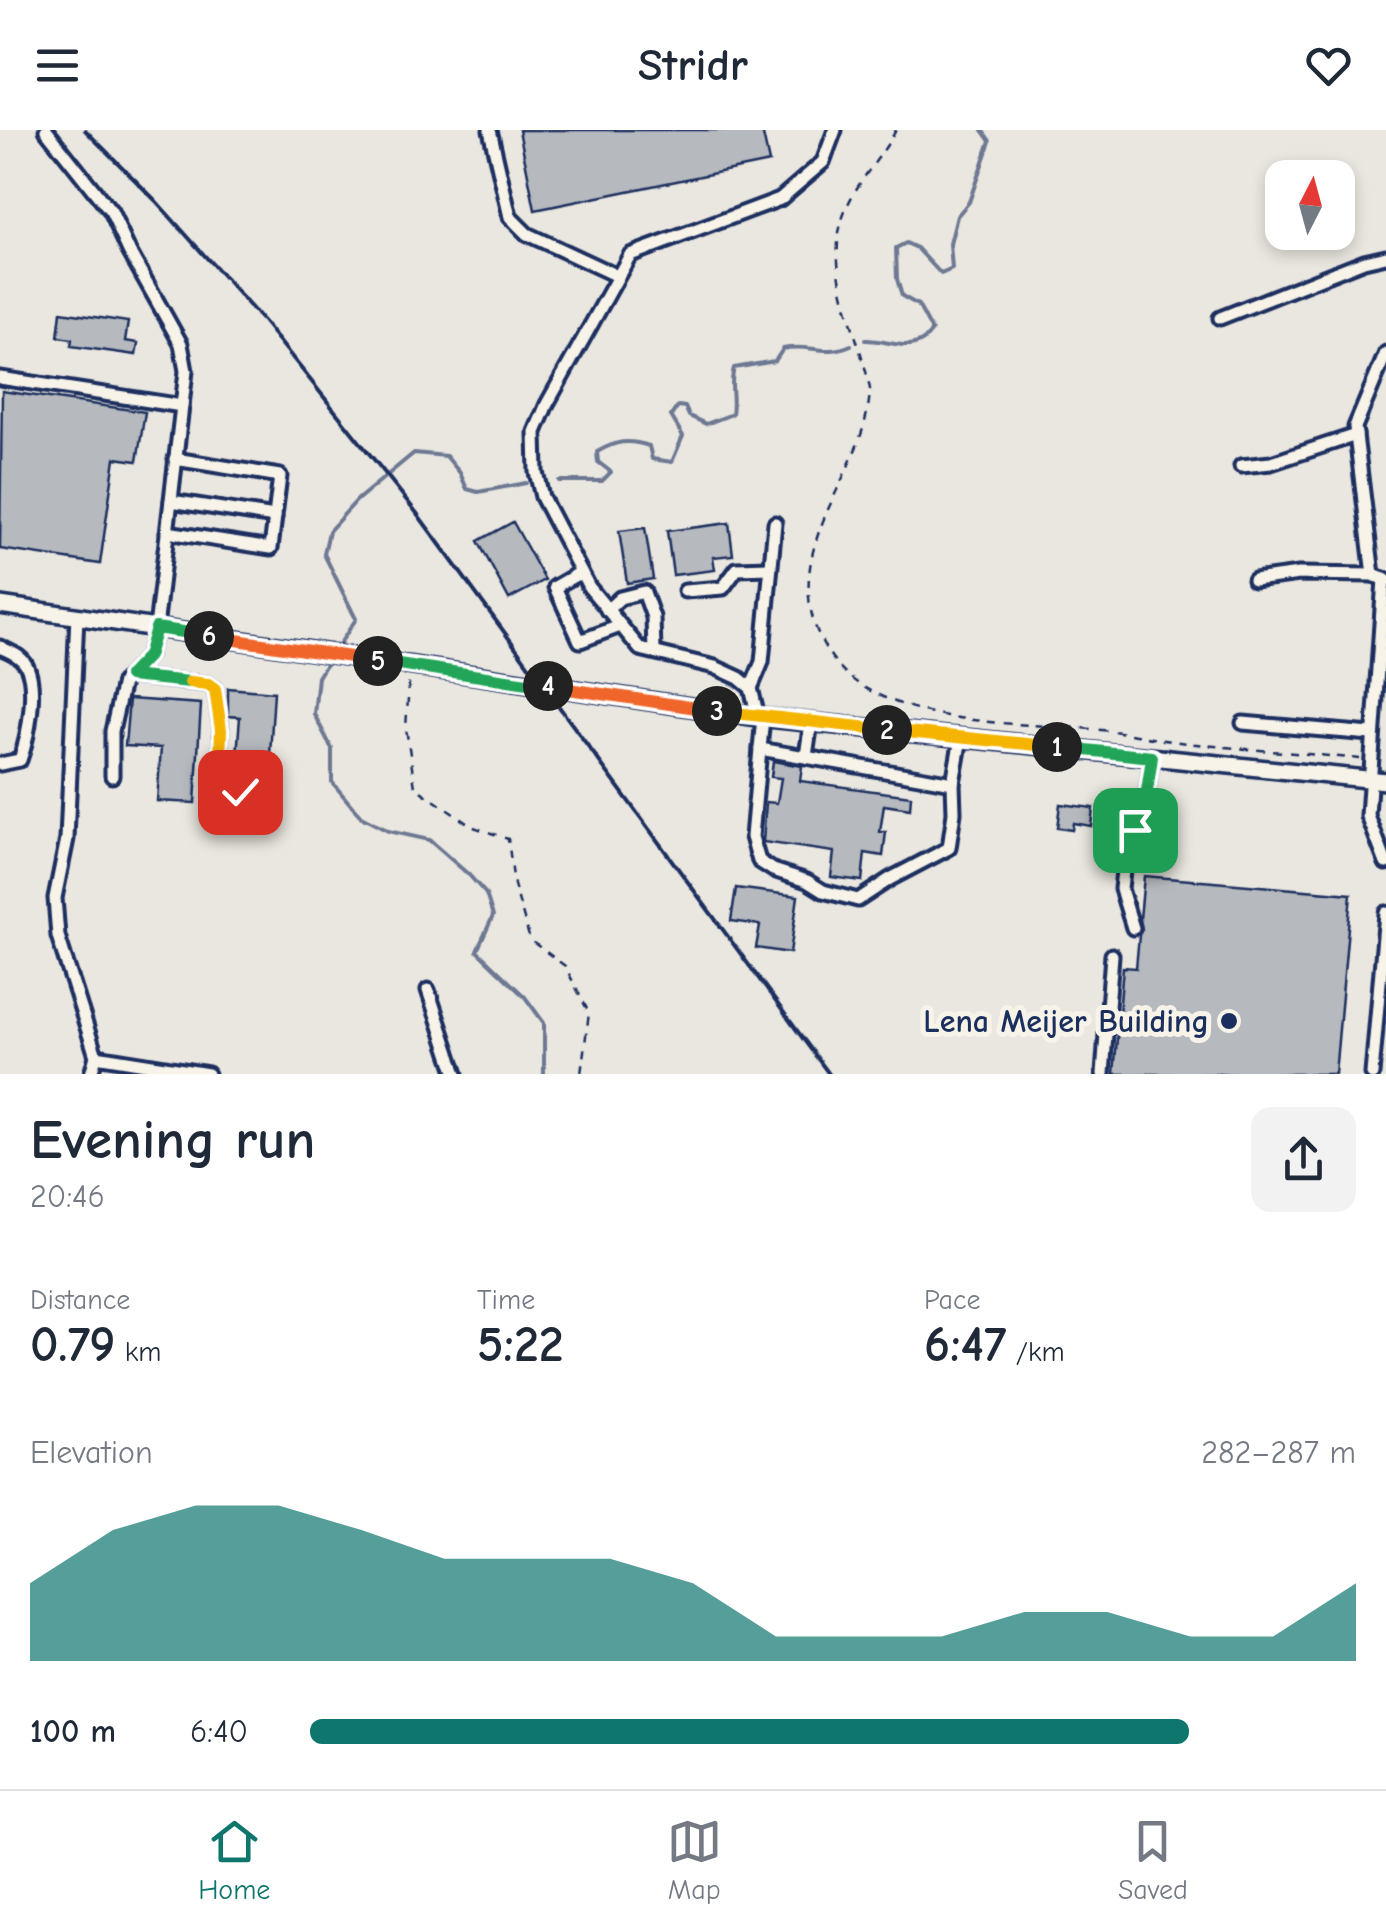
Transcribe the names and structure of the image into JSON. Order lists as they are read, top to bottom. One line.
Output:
{"places":["Lena Meijer Building"],"north":"top","page":{"header":"Stridr","pins":["6","5","4","3","2","1"],"heading":["Evening run","20:46"],"stats":[["Distance","0.79 km"],["Time","5:22"],["Pace","6:47 /km"]],"chart":["Elevation","282–287 m"],"list":[{"name":"100 m","note":"6:40"}],"tabs":["Home","Map","Saved"]}}
